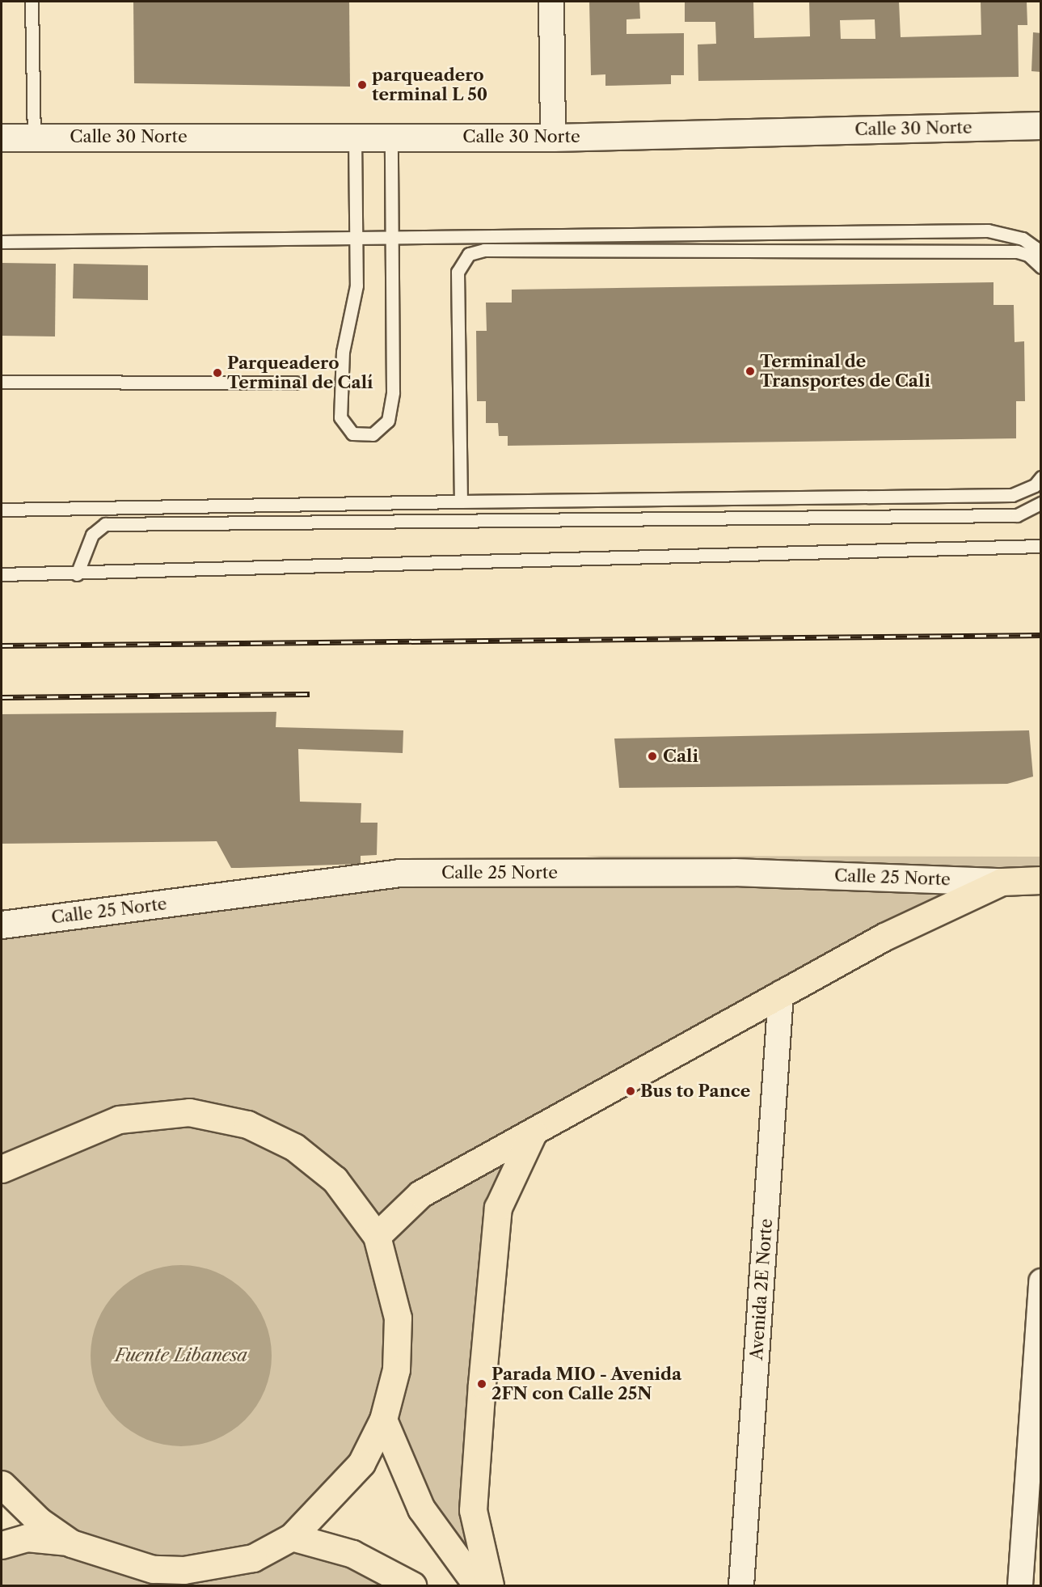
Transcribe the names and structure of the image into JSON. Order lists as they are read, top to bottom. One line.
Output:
{"streets":{"main road":["Calle 30 Norte","Calle 25 Norte"],"street":["Avenida 2E Norte"]},"crossings":[["Calle 25 Norte","Avenida 2E Norte"]],"water":["Fuente Libanesa"],"places":["parqueadero terminal L 50","Terminal de Transportes de Cali","Parqueadero Terminal de Calí","Cali","Bus to Pance","Parada MIO - Avenida 2FN con Calle 25N"]}
